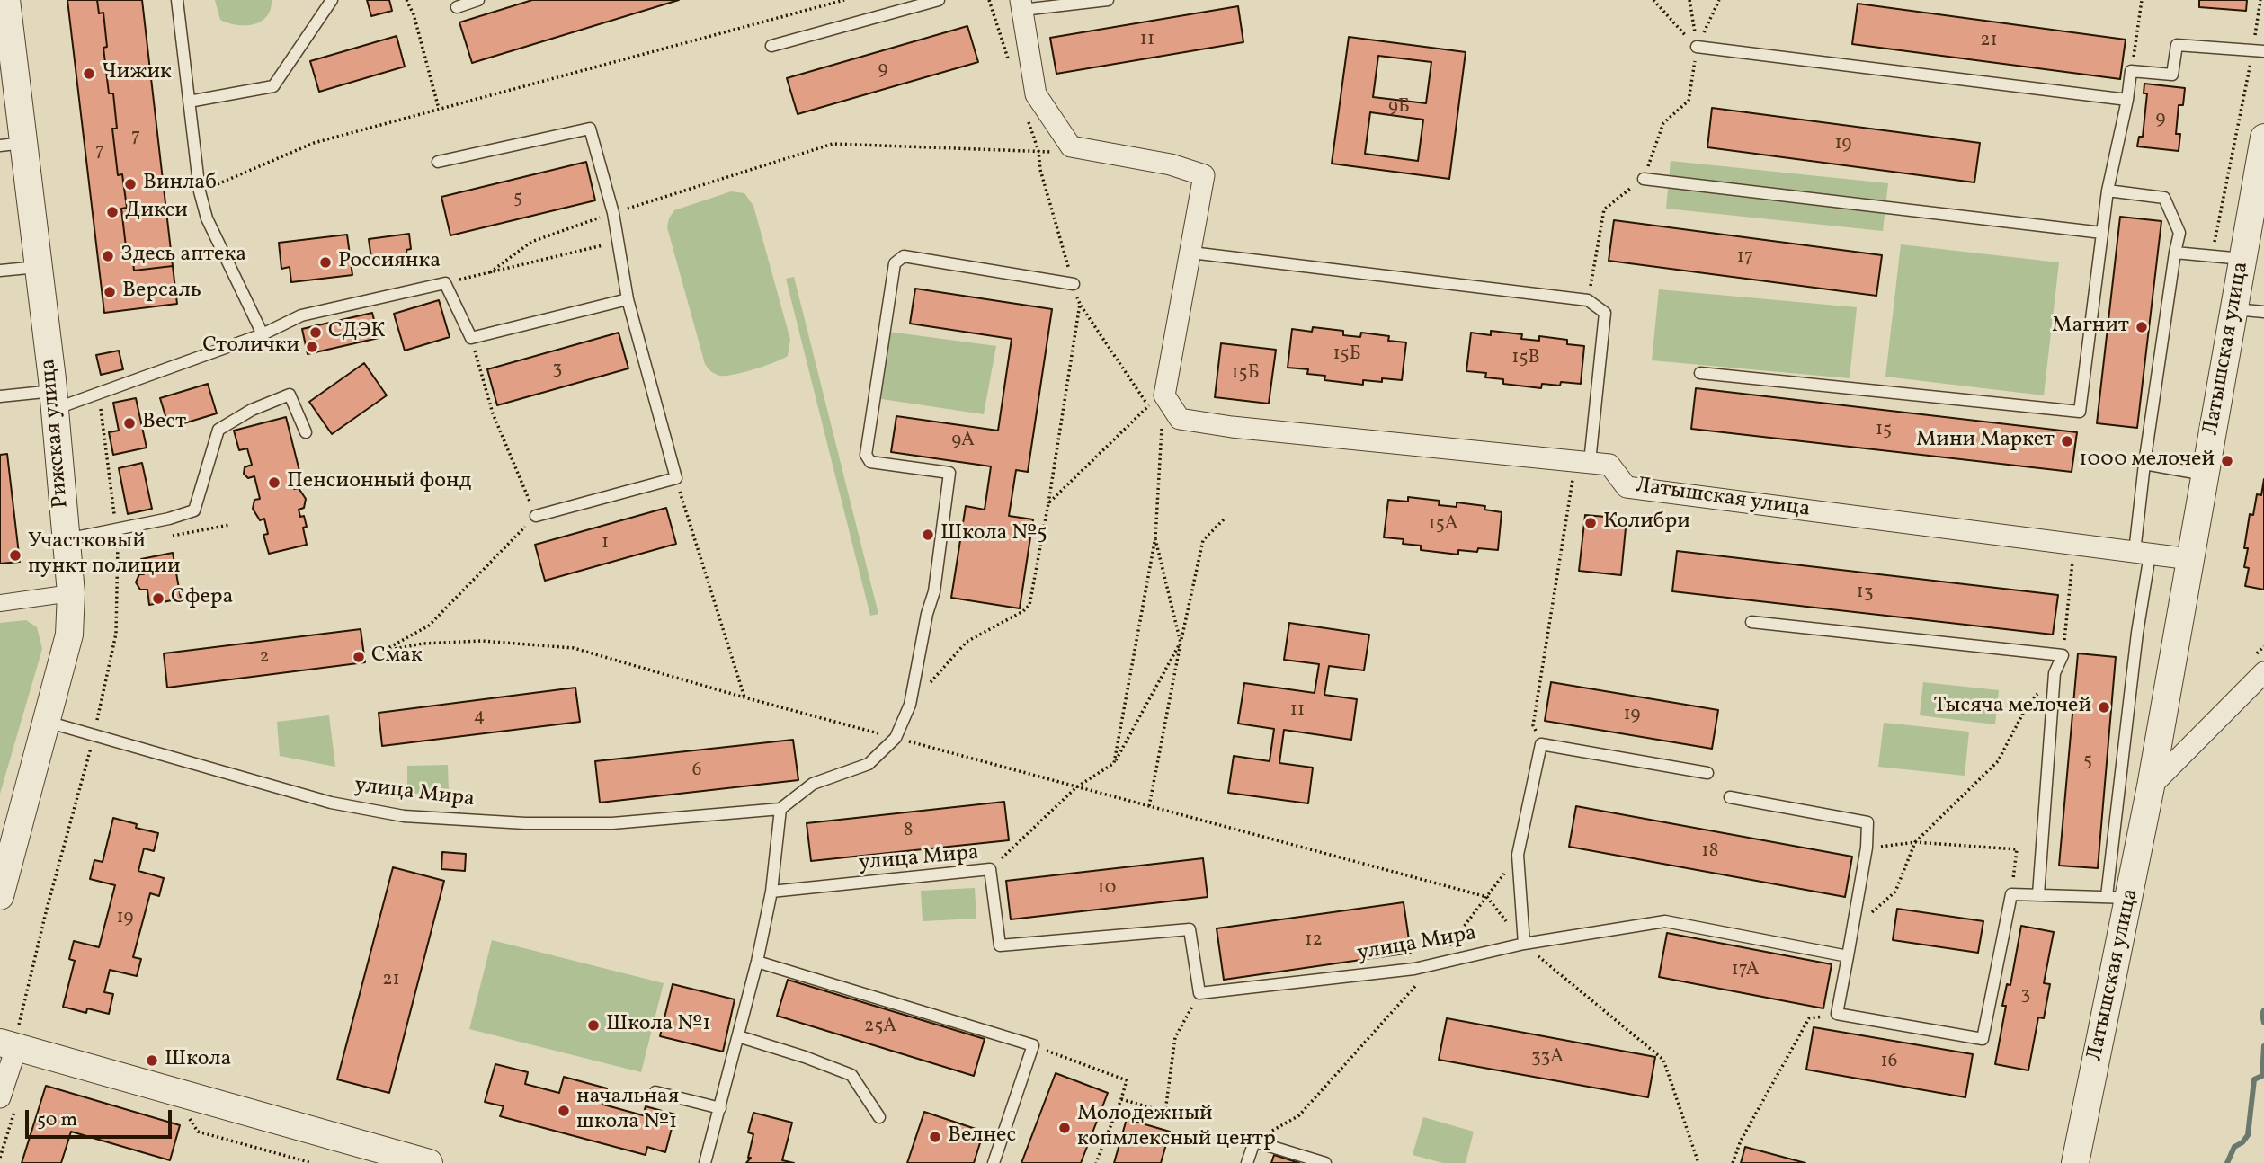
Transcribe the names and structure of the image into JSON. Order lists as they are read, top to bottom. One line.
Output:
{"streets":{"street":["Латышская улица","Рижская улица"],"lane":["улица Мира"]},"crossings":[["Рижская улица","улица Мира"]],"places":["Чижик","Винлаб","Дикси","Здесь аптека","Россиянка","Версаль","Магнит","СДЭК","Столички","Вест","Мини Маркет","1000 мелочей","Пенсионный фонд","Колибри","Школа №5","Участковый пункт полиции","Сфера","Смак","Тысяча мелочей","Школа №1","Школа","начальная школа №1","Молодежный копмлексный центр","Велнес"],"house_numbers":["11","21","9","9Б","9","7","19","7","5","17","15Б","15В","3","15Б","15","9А","15А","1","13","2","11","19","4","5","6","8","18","10","19","12","17А","21","3","25А","33А","16"],"scale_bar":"50 m"}
